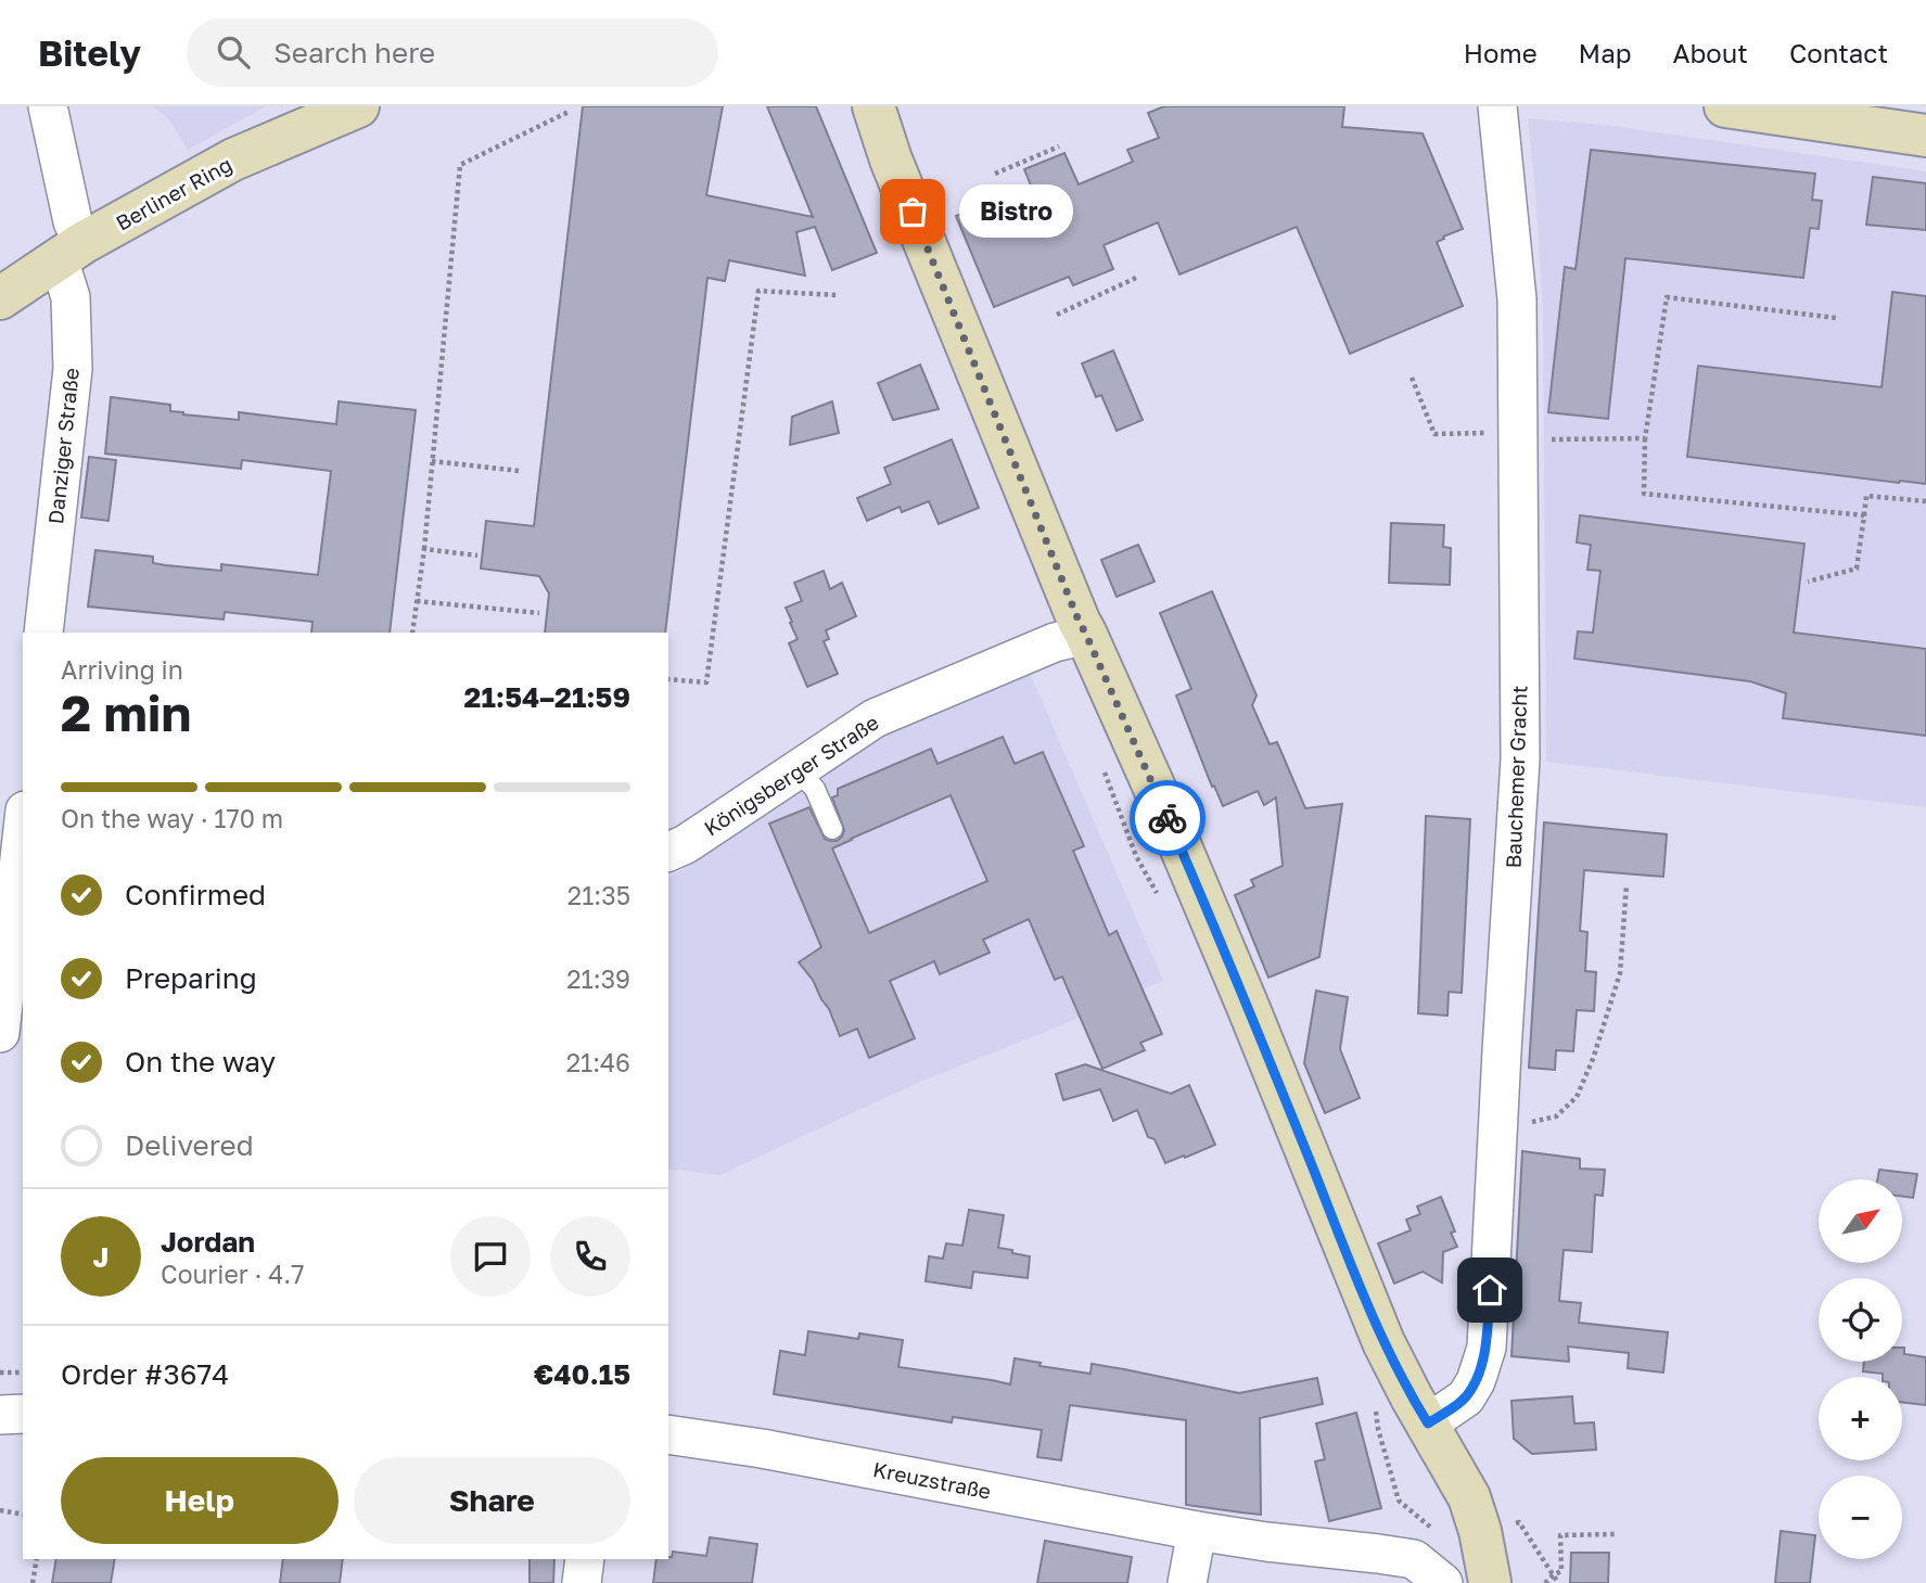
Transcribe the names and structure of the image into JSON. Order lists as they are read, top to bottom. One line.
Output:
{"streets":{"street":["Berliner Ring","Danziger Straße","Königsberger Straße","Bauchemer Gracht","Kreuzstraße"]},"crossings":[["Berliner Ring","Danziger Straße"]],"places":["Bistro"],"north":"top right","page":{"header":"Bitely","search":"Search here","nav":["Home","Map","About","Contact"],"bubble":"Bistro","heading":["2 min","Arriving in","21:54–21:59"],"panel":["Jordan","Courier · 4.7","Order #3674","€40.15"],"bar":"On the way · 170 m","list":[["Confirmed","21:35"],["Preparing","21:39"],["On the way","21:46"],"Delivered"],"map_buttons":["+","−"],"round":"J","buttons":["Help","Share"]}}
